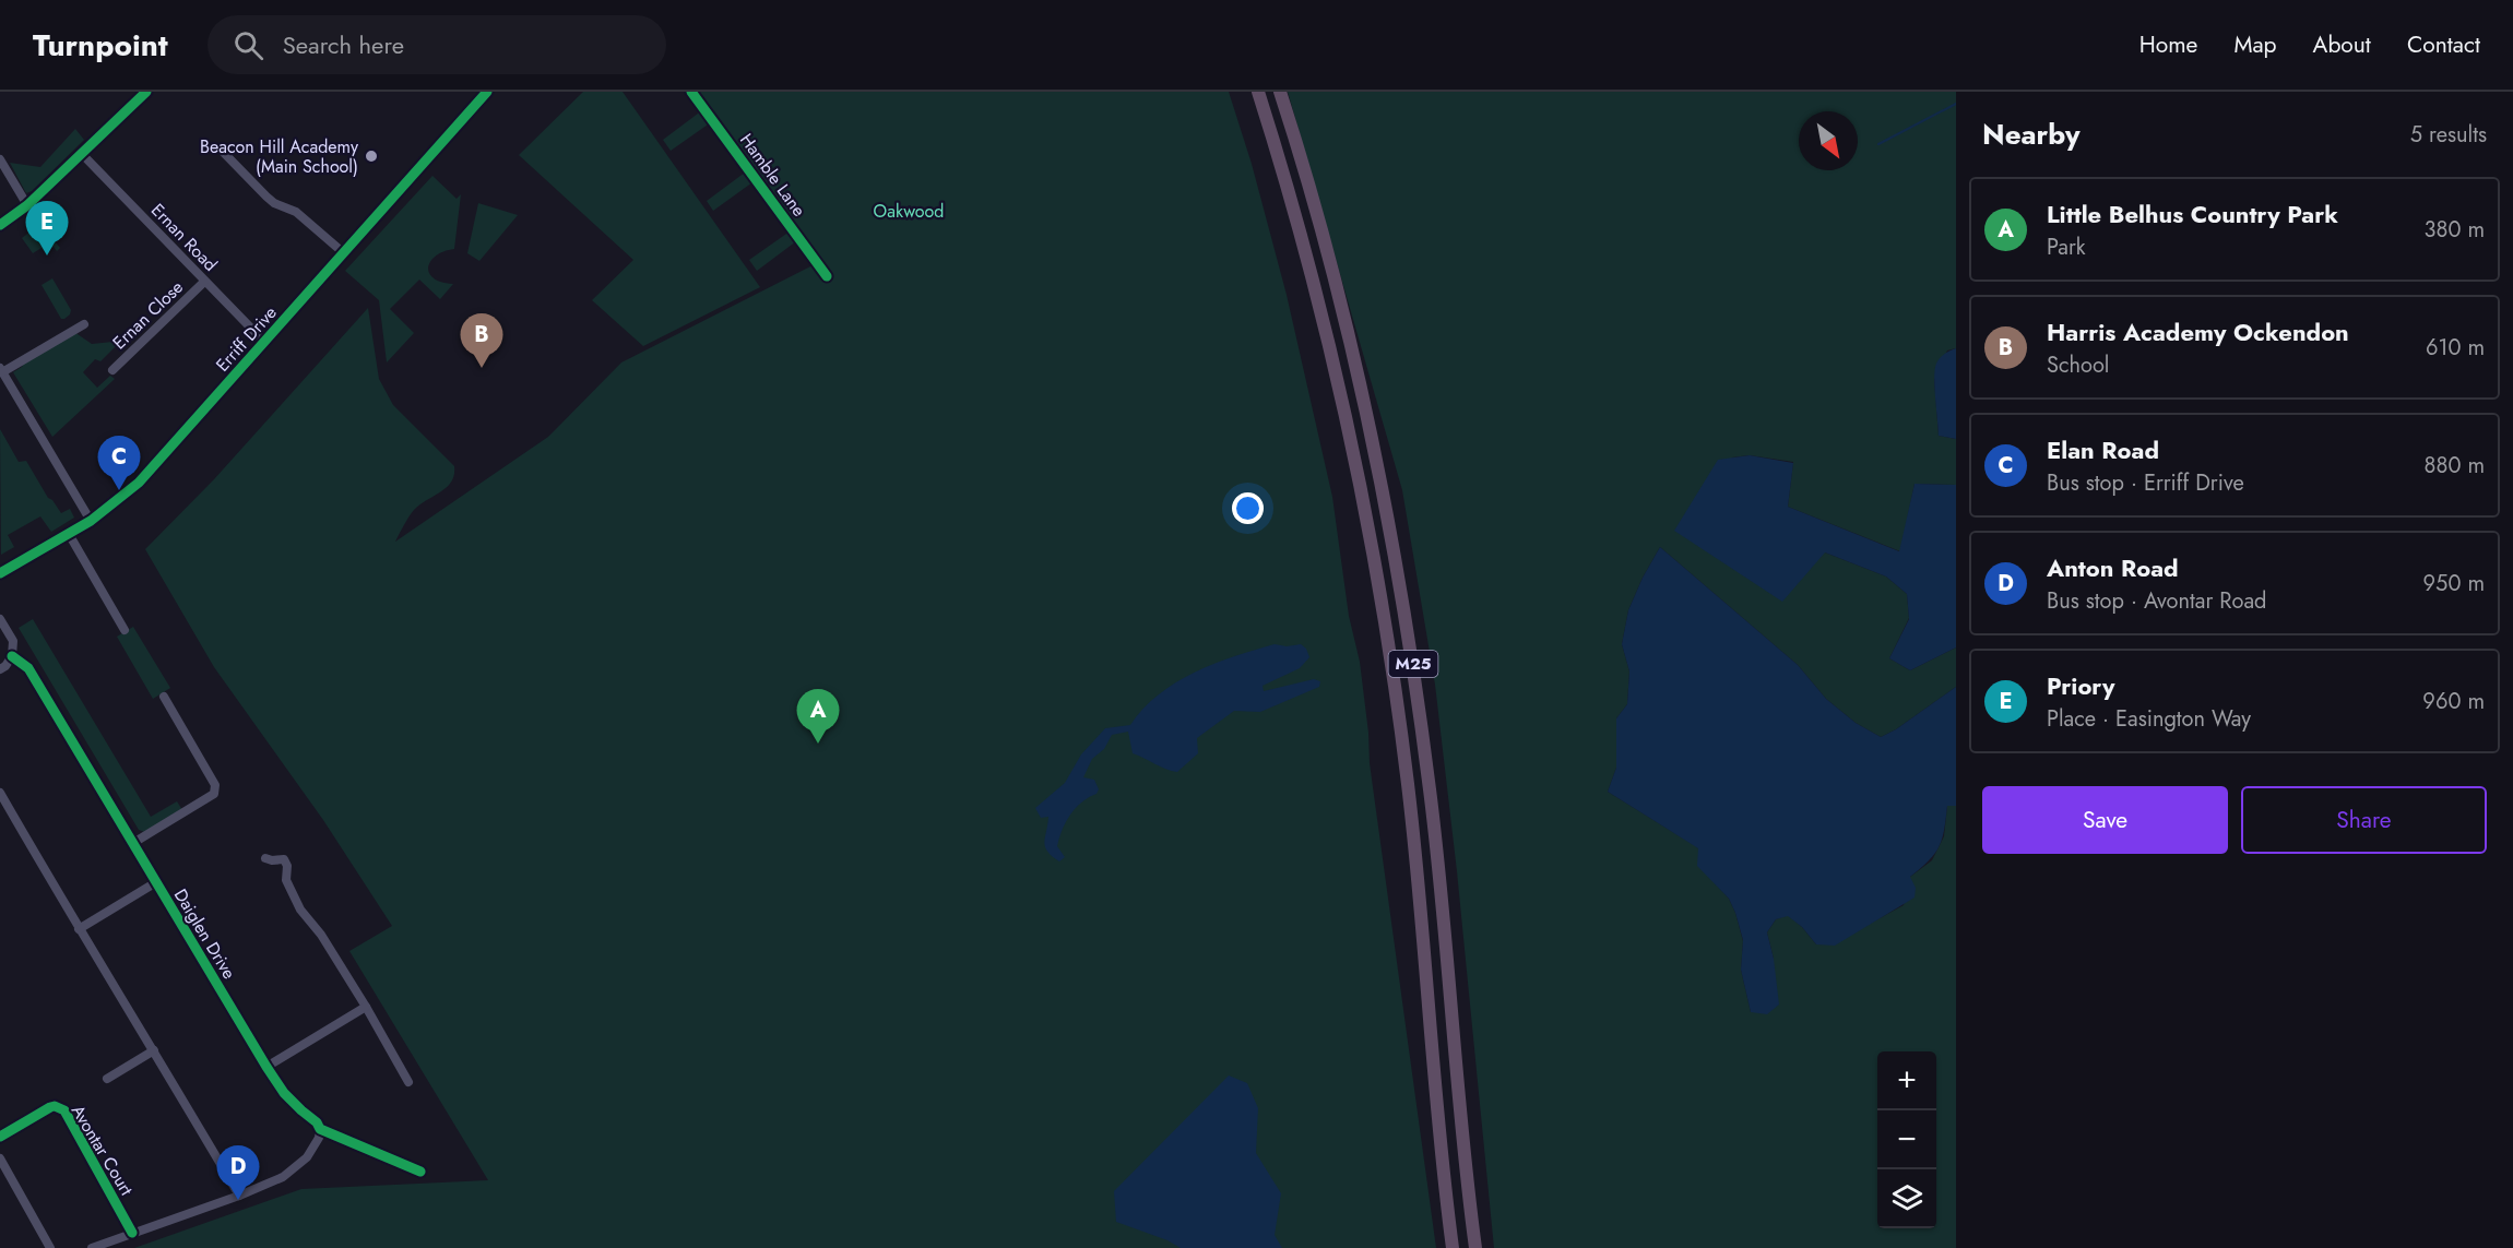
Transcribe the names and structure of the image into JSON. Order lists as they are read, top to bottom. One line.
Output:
{"streets":{"highway":["M25"],"street":["Hamble Lane","Ernan Road","Ernan Close","Erriff Drive","Daiglen Drive","Avontar Court"]},"crossings":[["Ernan Road","Ernan Close"],["Ernan Road","Erriff Drive"]],"parks":["Oakwood"],"places":["Beacon Hill Academy (Main School)"],"north":"bottom right","page":{"header":"Turnpoint","search":"Search here","nav":["Home","Map","About","Contact"],"heading":["Nearby","5 results"],"list":[{"mark":"A","name":"Little Belhus Country Park","note":"Park","value":"380 m"},{"mark":"B","name":"Harris Academy Ockendon","note":"School","value":"610 m"},{"mark":"C","name":"Elan Road","note":"Bus stop · Erriff Drive","value":"880 m"},{"mark":"D","name":"Anton Road","note":"Bus stop · Avontar Road","value":"950 m"},{"mark":"E","name":"Priory","note":"Place · Easington Way","value":"960 m"}],"pins":["E","B","C","A","D"],"buttons":["Save","Share"],"map_buttons":["+","−"]}}
